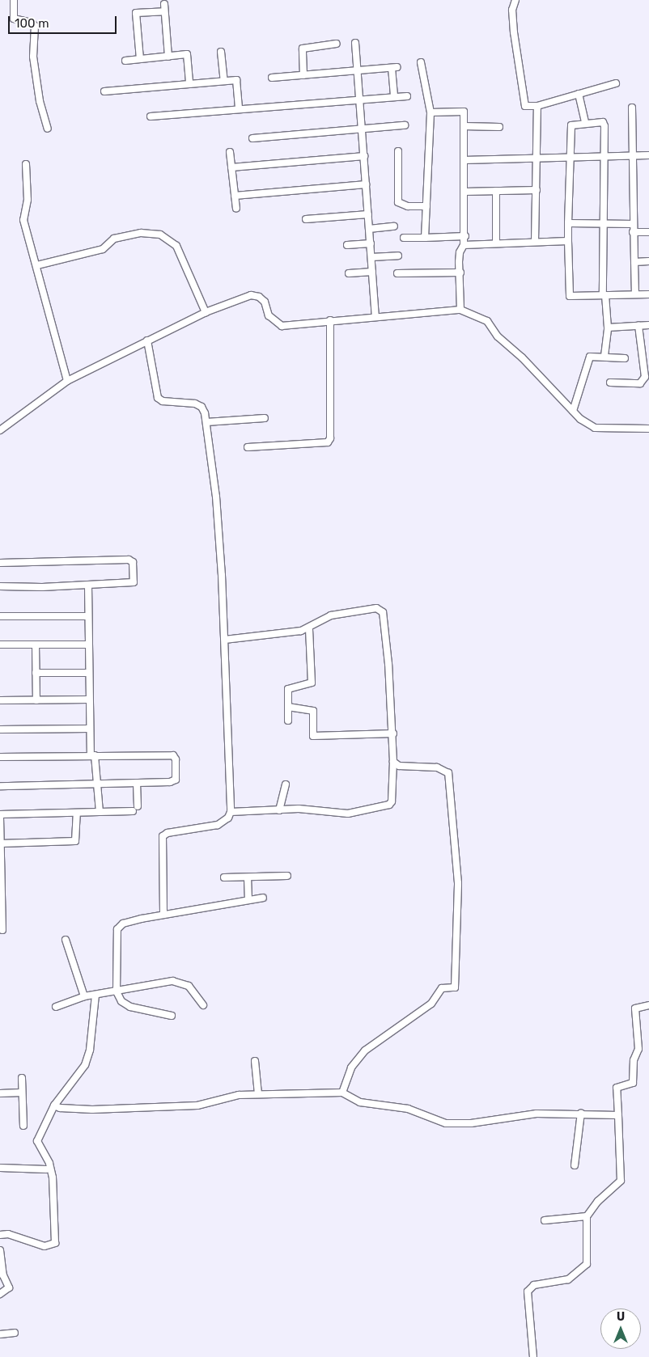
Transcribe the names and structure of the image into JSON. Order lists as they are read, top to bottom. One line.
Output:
{"scale_bar":"100 m","north":"top"}
